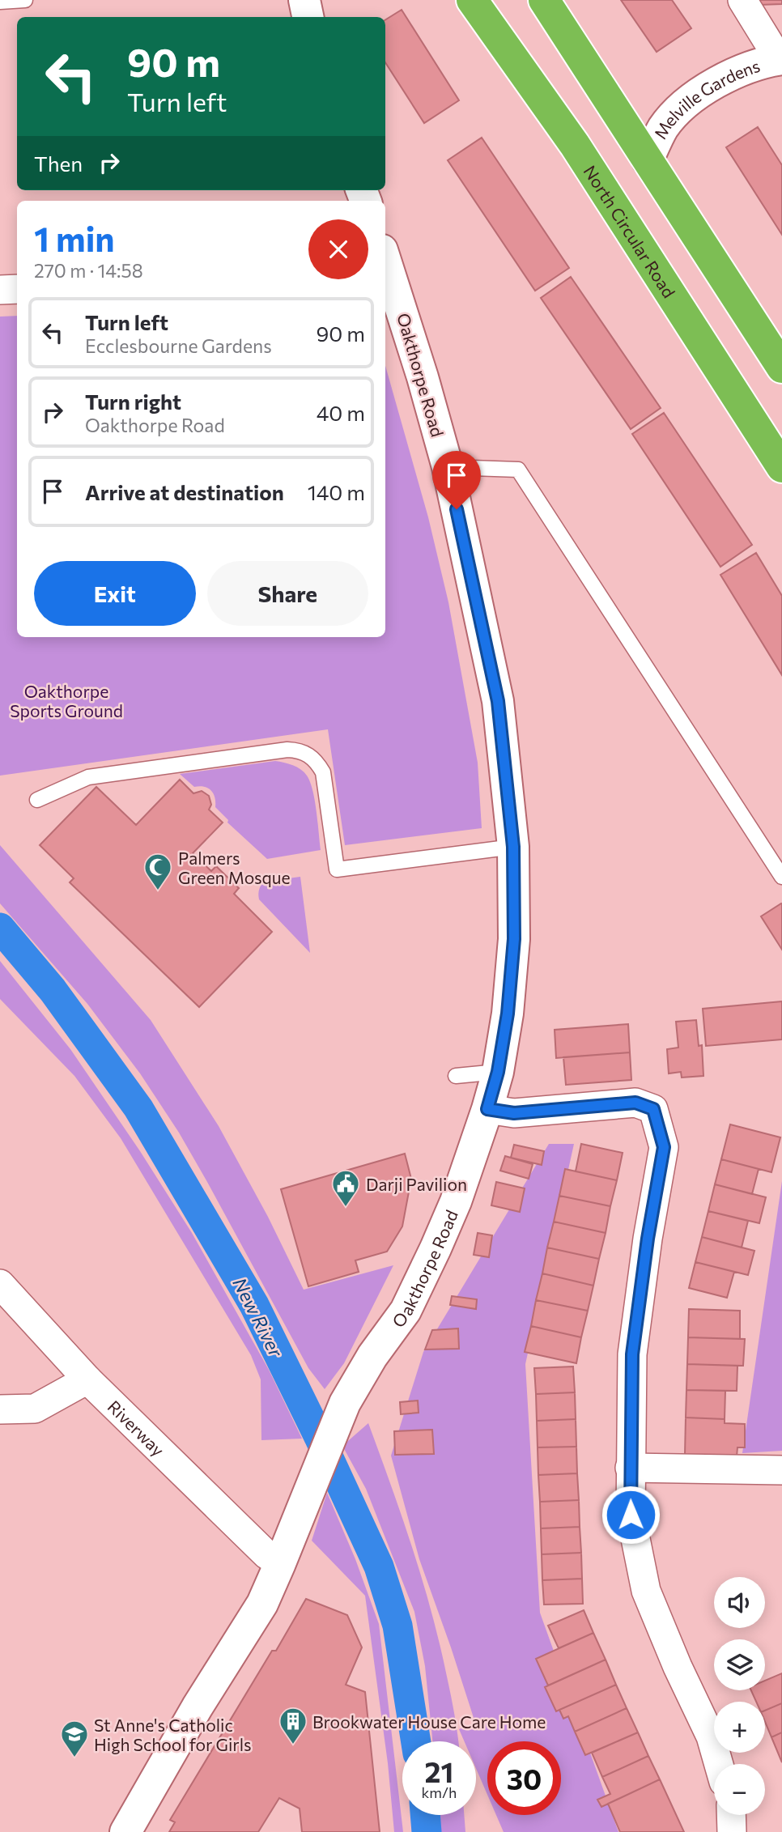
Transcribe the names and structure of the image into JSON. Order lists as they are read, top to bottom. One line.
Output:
{"streets":{"highway":["North Circular Road"],"street":["Melville Gardens","Oakthorpe Road","Riverway"]},"crossings":[["Oakthorpe Road","Riverway"]],"water":["New River"],"parks":["Oakthorpe Sports Ground"],"places":{"mosque":["Palmers Green Mosque"],"public building":["Darji Pavilion"],"building":["Brookwater House Care Home"],"school or university":["St Anne's Catholic High School for Girls"]},"page":{"turn":["90 m","Turn left"],"then":"Then","heading":["1 min","270 m · 14:58"],"list":[{"name":"Turn left","note":"Ecclesbourne Gardens","value":"90 m"},{"name":"Turn right","note":"Oakthorpe Road","value":"40 m"},{"name":"Arrive at destination","value":"140 m"}],"buttons":["Exit","Share"],"map_buttons":["+","−"],"speed":"21 km/h","limit":"30"}}
